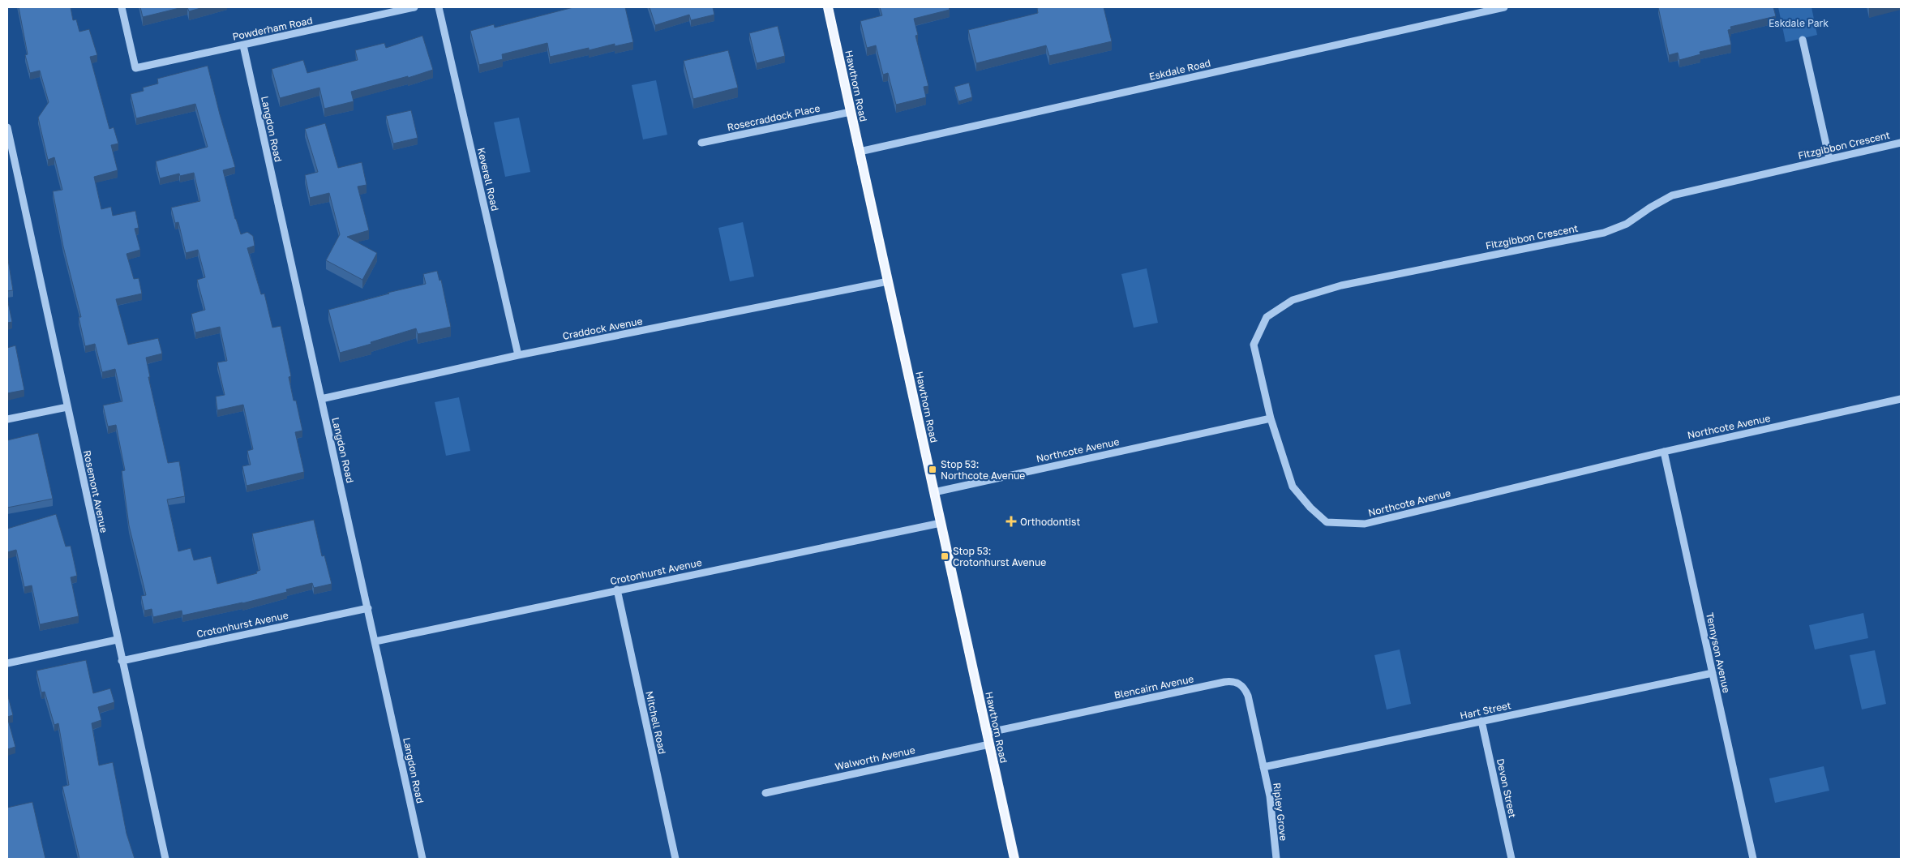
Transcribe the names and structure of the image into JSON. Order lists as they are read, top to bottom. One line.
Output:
{"streets":{"main road":["Hawthorn Road"],"street":["Powderham Road","Eskdale Road","Rosecraddock Place","Langdon Road","Fitzgibbon Crescent","Keverell Road","Craddock Avenue","Northcote Avenue","Rosemont Avenue","Crotonhurst Avenue","Tennyson Avenue","Blencairn Avenue","Hart Street","Mitchell Road","Walworth Avenue","Devon Street","Ripley Grove"]},"crossings":[["Powderham Road","Langdon Road"],["Eskdale Road","Hawthorn Road"],["Hawthorn Road","Rosecraddock Place"],["Hawthorn Road","Craddock Avenue"],["Hawthorn Road","Northcote Avenue"],["Hawthorn Road","Crotonhurst Avenue"],["Hawthorn Road","Blencairn Avenue"],["Hawthorn Road","Walworth Avenue"],["Langdon Road","Craddock Avenue"],["Langdon Road","Crotonhurst Avenue"],["Fitzgibbon Crescent","Northcote Avenue"],["Keverell Road","Craddock Avenue"],["Northcote Avenue","Tennyson Avenue"],["Rosemont Avenue","Crotonhurst Avenue"],["Crotonhurst Avenue","Mitchell Road"],["Tennyson Avenue","Hart Street"],["Blencairn Avenue","Hart Street"],["Blencairn Avenue","Ripley Grove"],["Hart Street","Devon Street"],["Hart Street","Ripley Grove"]],"parks":["Eskdale Park"],"places":{"transit":["Stop 53: Northcote Avenue","Stop 53: Crotonhurst Avenue"],"health":["Orthodontist"]}}
